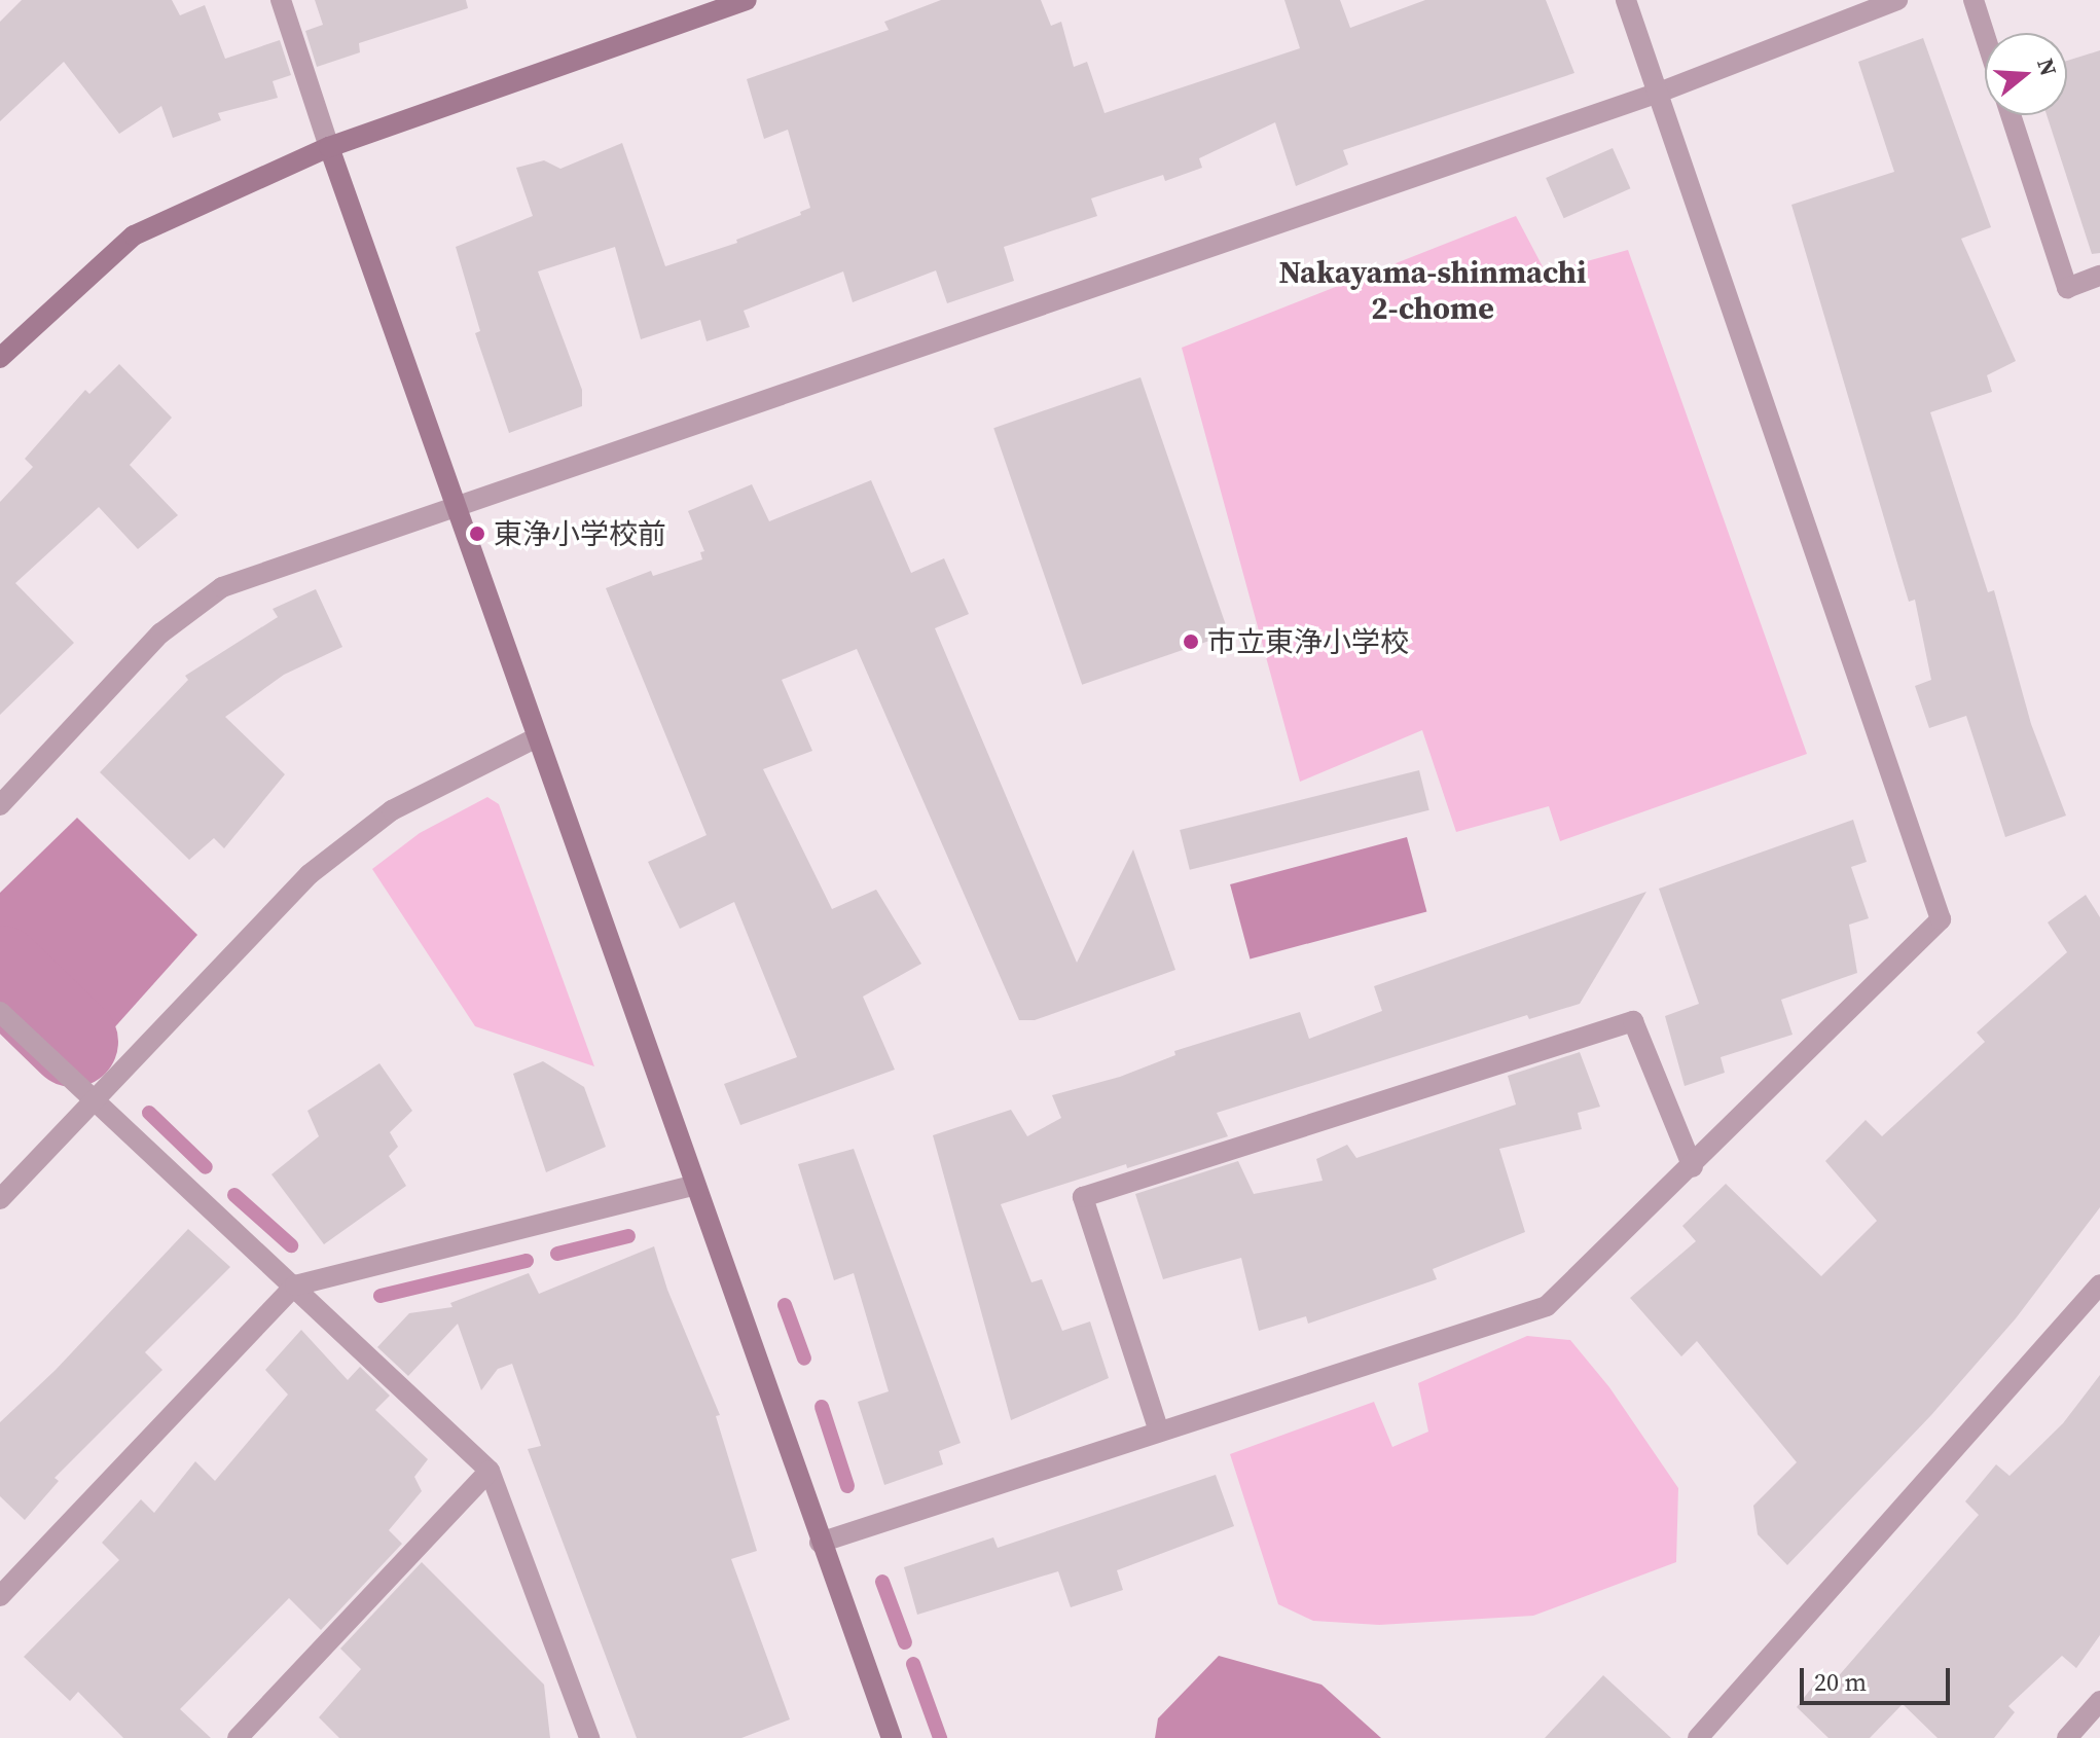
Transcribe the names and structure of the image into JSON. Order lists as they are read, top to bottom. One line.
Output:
{"districts":["Nakayama-shinmachi 2-chome"],"places":["東浄小学校前","市立東浄小学校"],"scale_bar":"20 m","north":"right"}
